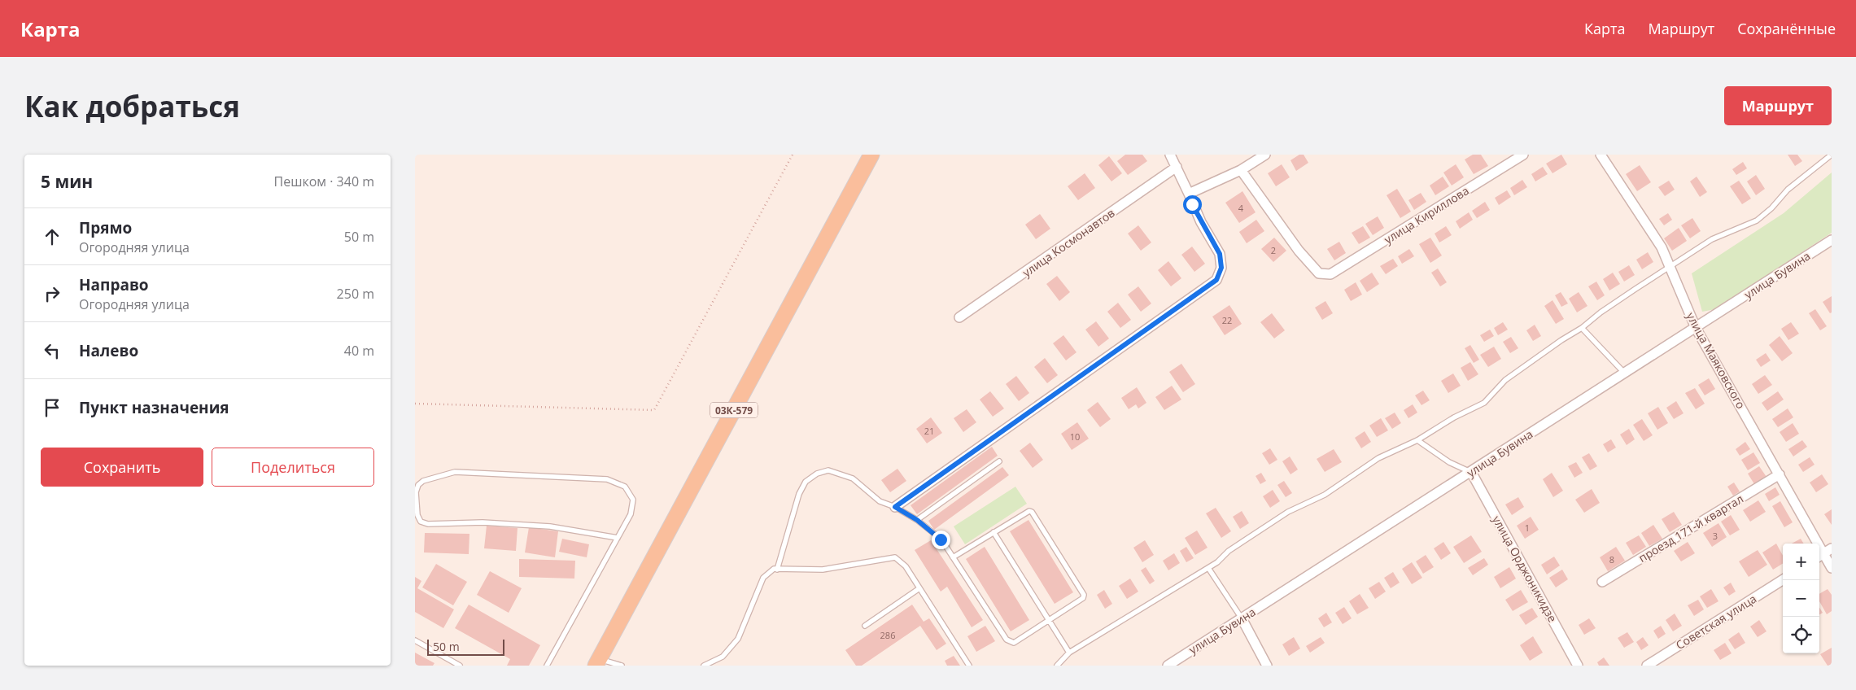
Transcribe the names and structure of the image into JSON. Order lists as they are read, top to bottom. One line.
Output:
{"streets":{"main road":["03К-579"],"street":["улица Кириллова","улица Космонавтов","улица Бувина","улица Маяковского","проезд 171-й квартал","улица Орджоникидзе","Советская улица"]},"crossings":[["улица Бувина","улица Маяковского"],["улица Бувина","улица Орджоникидзе"],["улица Маяковского","проезд 171-й квартал"]],"house_numbers":["4","2","22","21","10","1","3","8","286"],"scale_bar":"50 m","page":{"header":"Карта","nav":["Карта","Маршрут","Сохранённые"],"buttons":["Маршрут",["Сохранить","Поделиться"]],"title":"Как добраться","heading":["5 мин","Пешком · 340 m"],"list":[["Прямо","Огородняя улица","50 m"],["Направо","Огородняя улица","250 m"],["Налево","40 m"],"Пункт назначения"],"map_buttons":["+","−"],"scale":"50 m"}}
